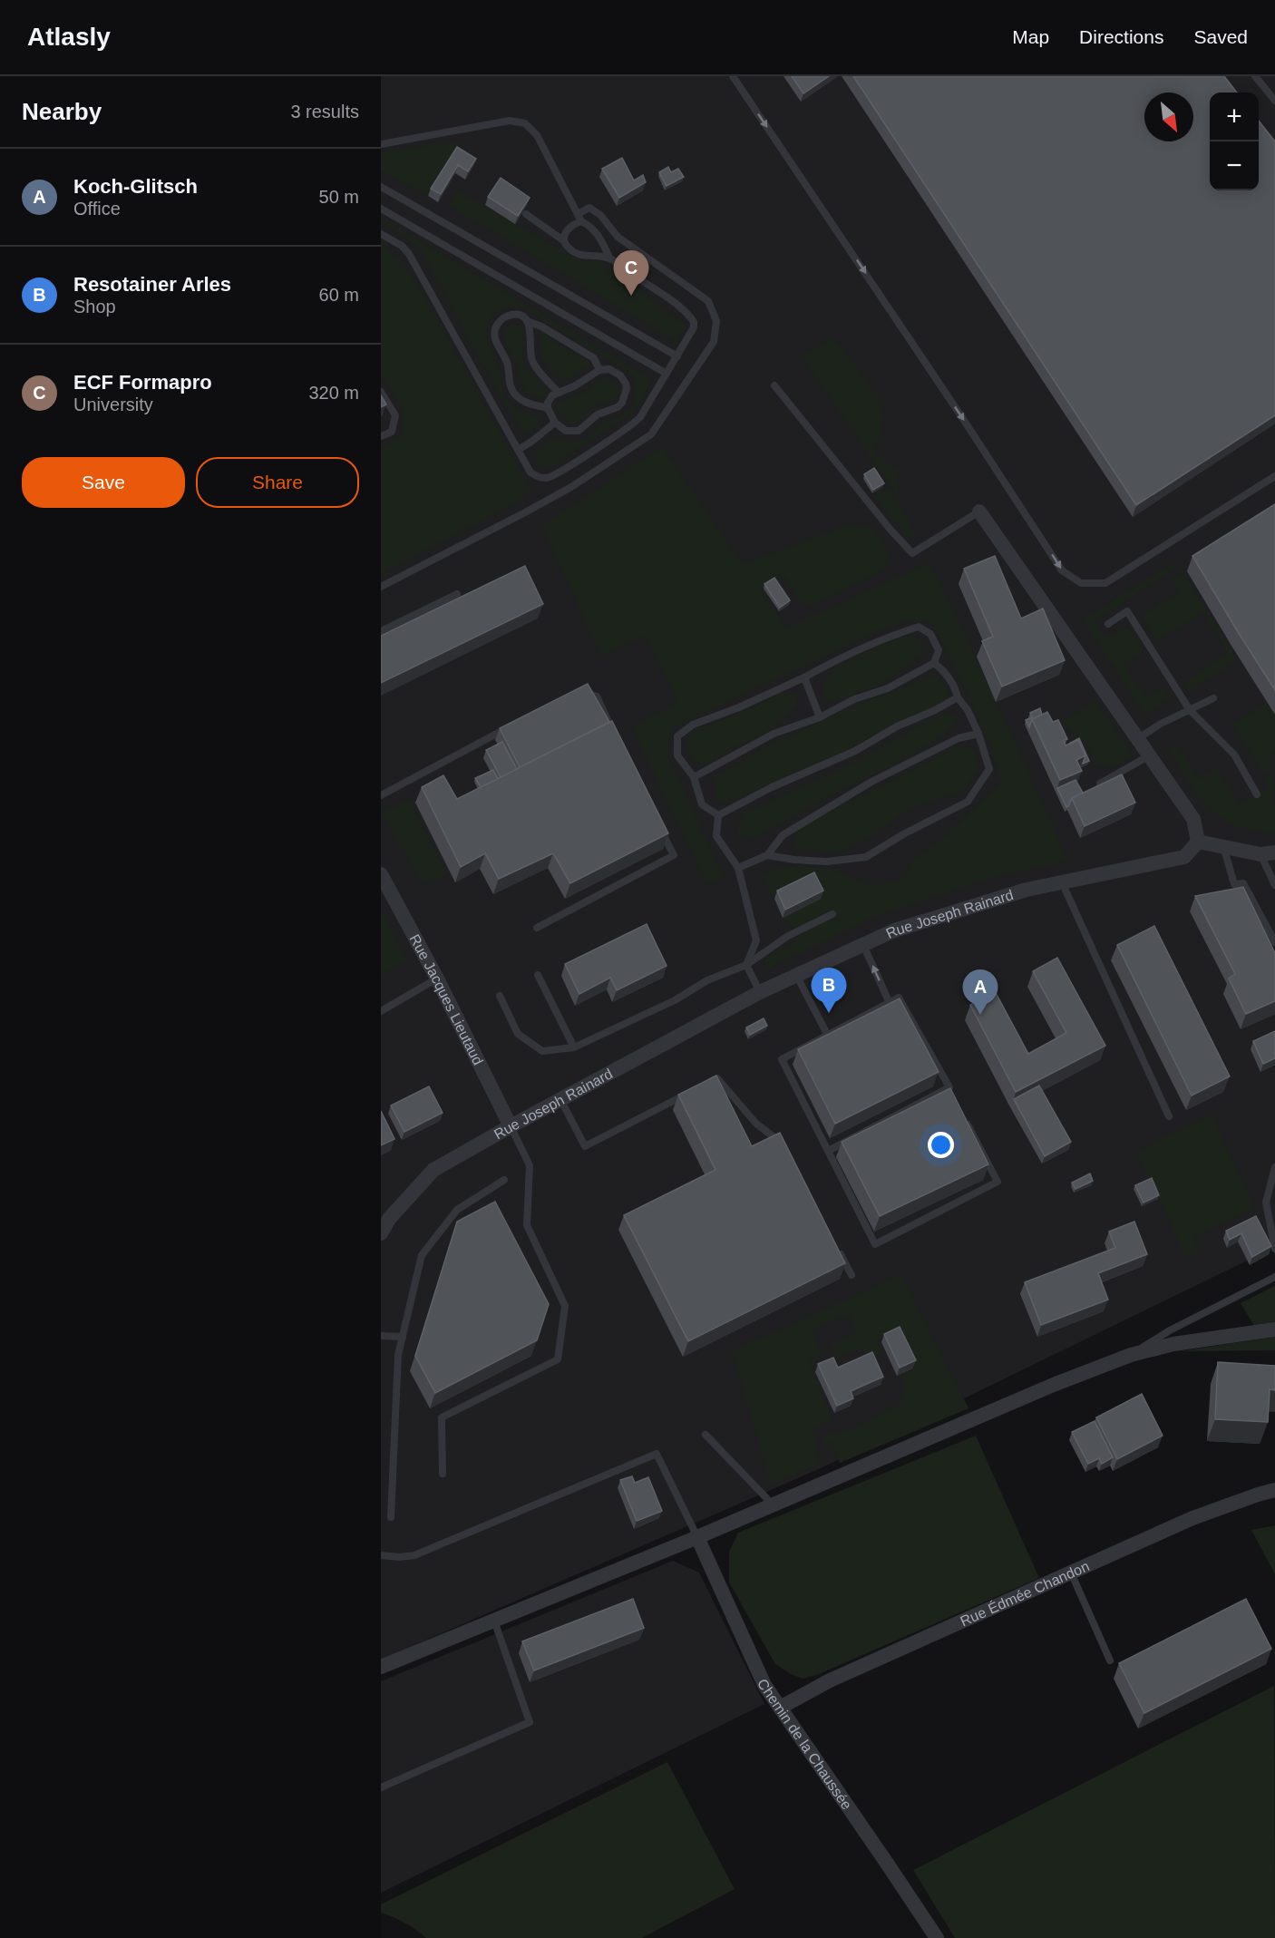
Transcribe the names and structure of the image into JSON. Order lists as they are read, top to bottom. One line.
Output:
{"streets":{"street":["Rue Joseph Rainard","Rue Jacques Lieutaud","Rue Édmée Chandon","Chemin de la Chaussée"]},"crossings":[["Rue Joseph Rainard","Rue Jacques Lieutaud"],["Rue Édmée Chandon","Chemin de la Chaussée"]],"north":"bottom right","page":{"header":"Atlasly","nav":["Map","Directions","Saved"],"heading":["Nearby","3 results"],"map_buttons":["+","−"],"list":[{"mark":"A","name":"Koch-Glitsch","note":"Office","value":"50 m"},{"mark":"B","name":"Resotainer Arles","note":"Shop","value":"60 m"},{"mark":"C","name":"ECF Formapro","note":"University","value":"320 m"}],"pins":["C","B","A"],"buttons":["Save","Share"]}}
